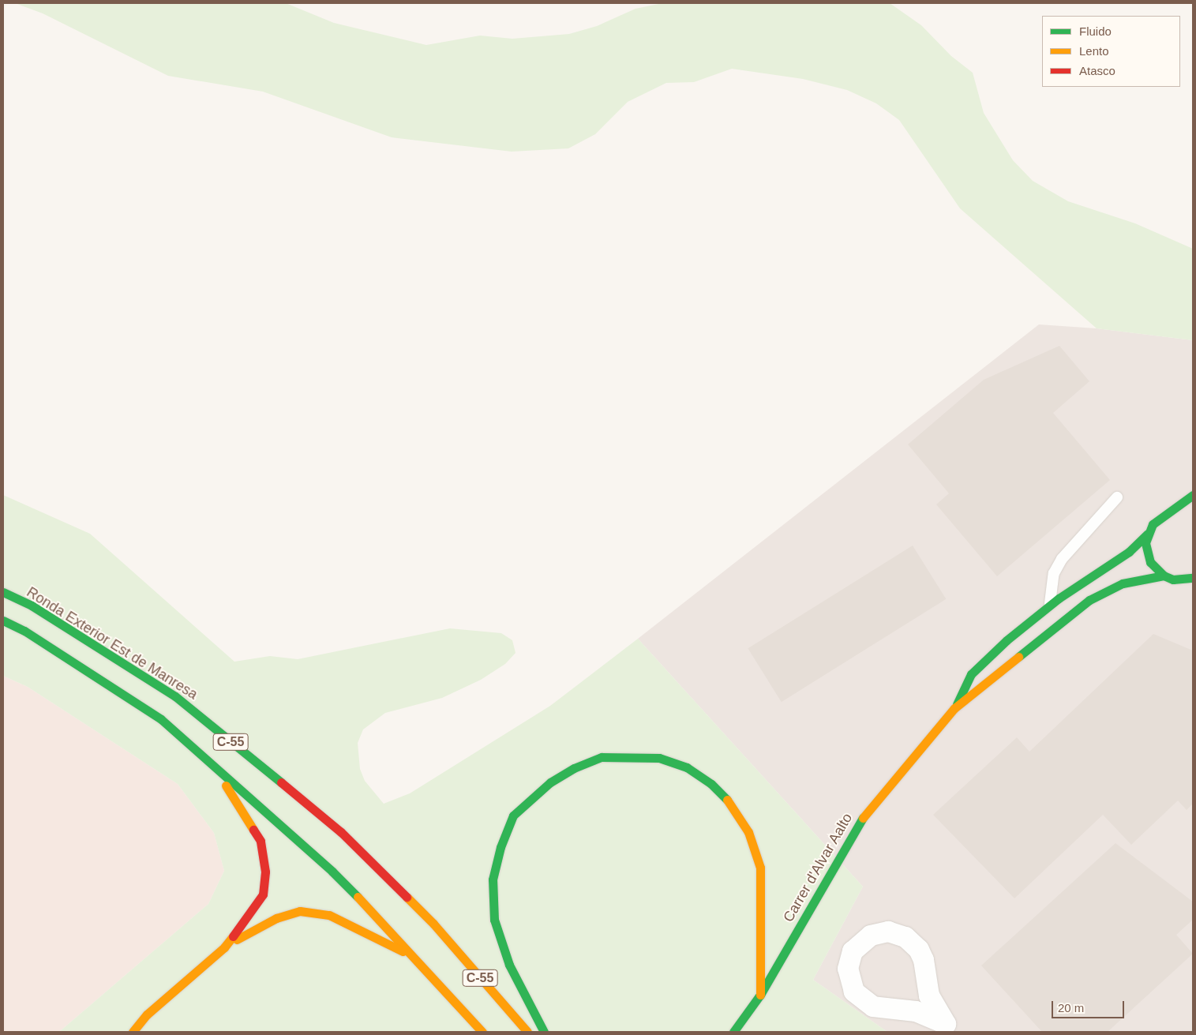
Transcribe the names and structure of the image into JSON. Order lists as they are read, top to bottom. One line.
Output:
{"streets":{"main road":["Ronda Exterior Est de Manresa","C-55","Carrer d'Alvar Aalto"]},"legend":["Fluido","Lento","Atasco"],"scale_bar":"20 m"}
